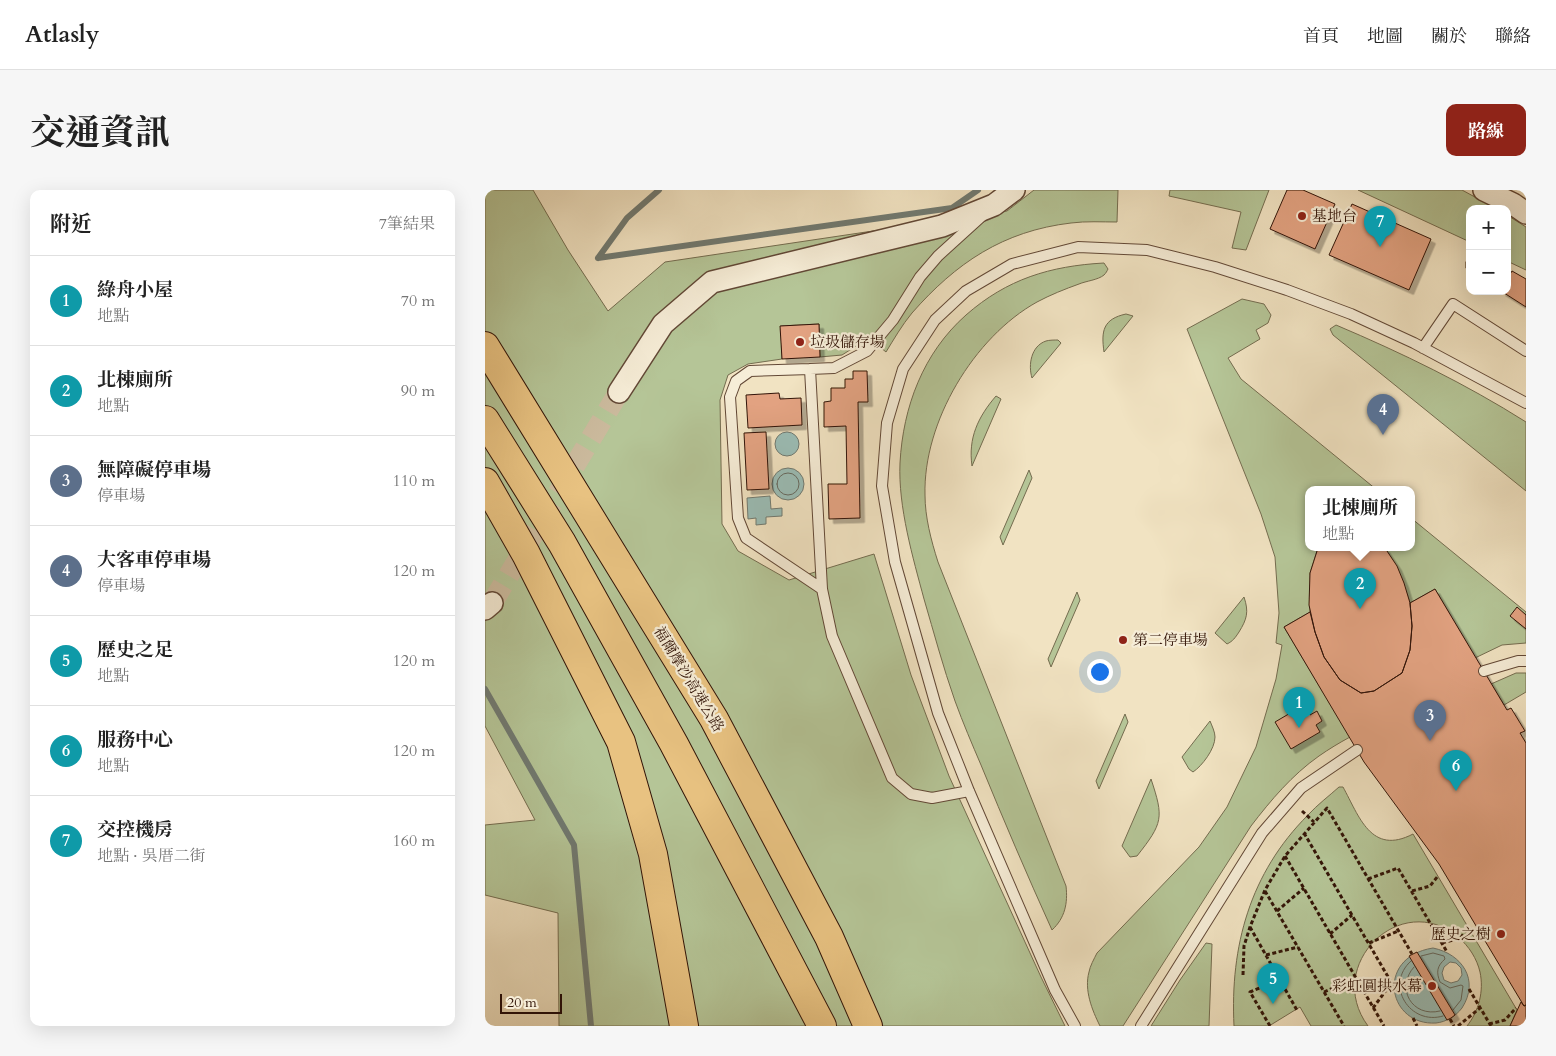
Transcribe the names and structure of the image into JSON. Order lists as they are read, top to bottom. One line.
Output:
{"streets":{"highway":["福爾摩沙高速公路"]},"places":["基地台","垃圾儲存場","第二停車場","歷史之樹","彩虹圓拱水幕"],"scale_bar":"20 m","page":{"header":"Atlasly","nav":["首頁","地圖","關於","聯絡"],"title":"交通資訊","buttons":"路線","heading":["附近","7筆結果"],"map_buttons":["+","−"],"pins":["7","4","2","1","3","6","5"],"list":[{"mark":"1","name":"綠舟小屋","note":"地點","value":"70 m"},{"mark":"2","name":"北棟廁所","note":"地點","value":"90 m"},{"mark":"3","name":"無障礙停車場","note":"停車場","value":"110 m"},{"mark":"4","name":"大客車停車場","note":"停車場","value":"120 m"},{"mark":"5","name":"歷史之足","note":"地點","value":"120 m"},{"mark":"6","name":"服務中心","note":"地點","value":"120 m"},{"mark":"7","name":"交控機房","note":"地點 · 吳厝二街","value":"160 m"}],"popup":["北棟廁所","地點"],"scale":"20 m"}}
